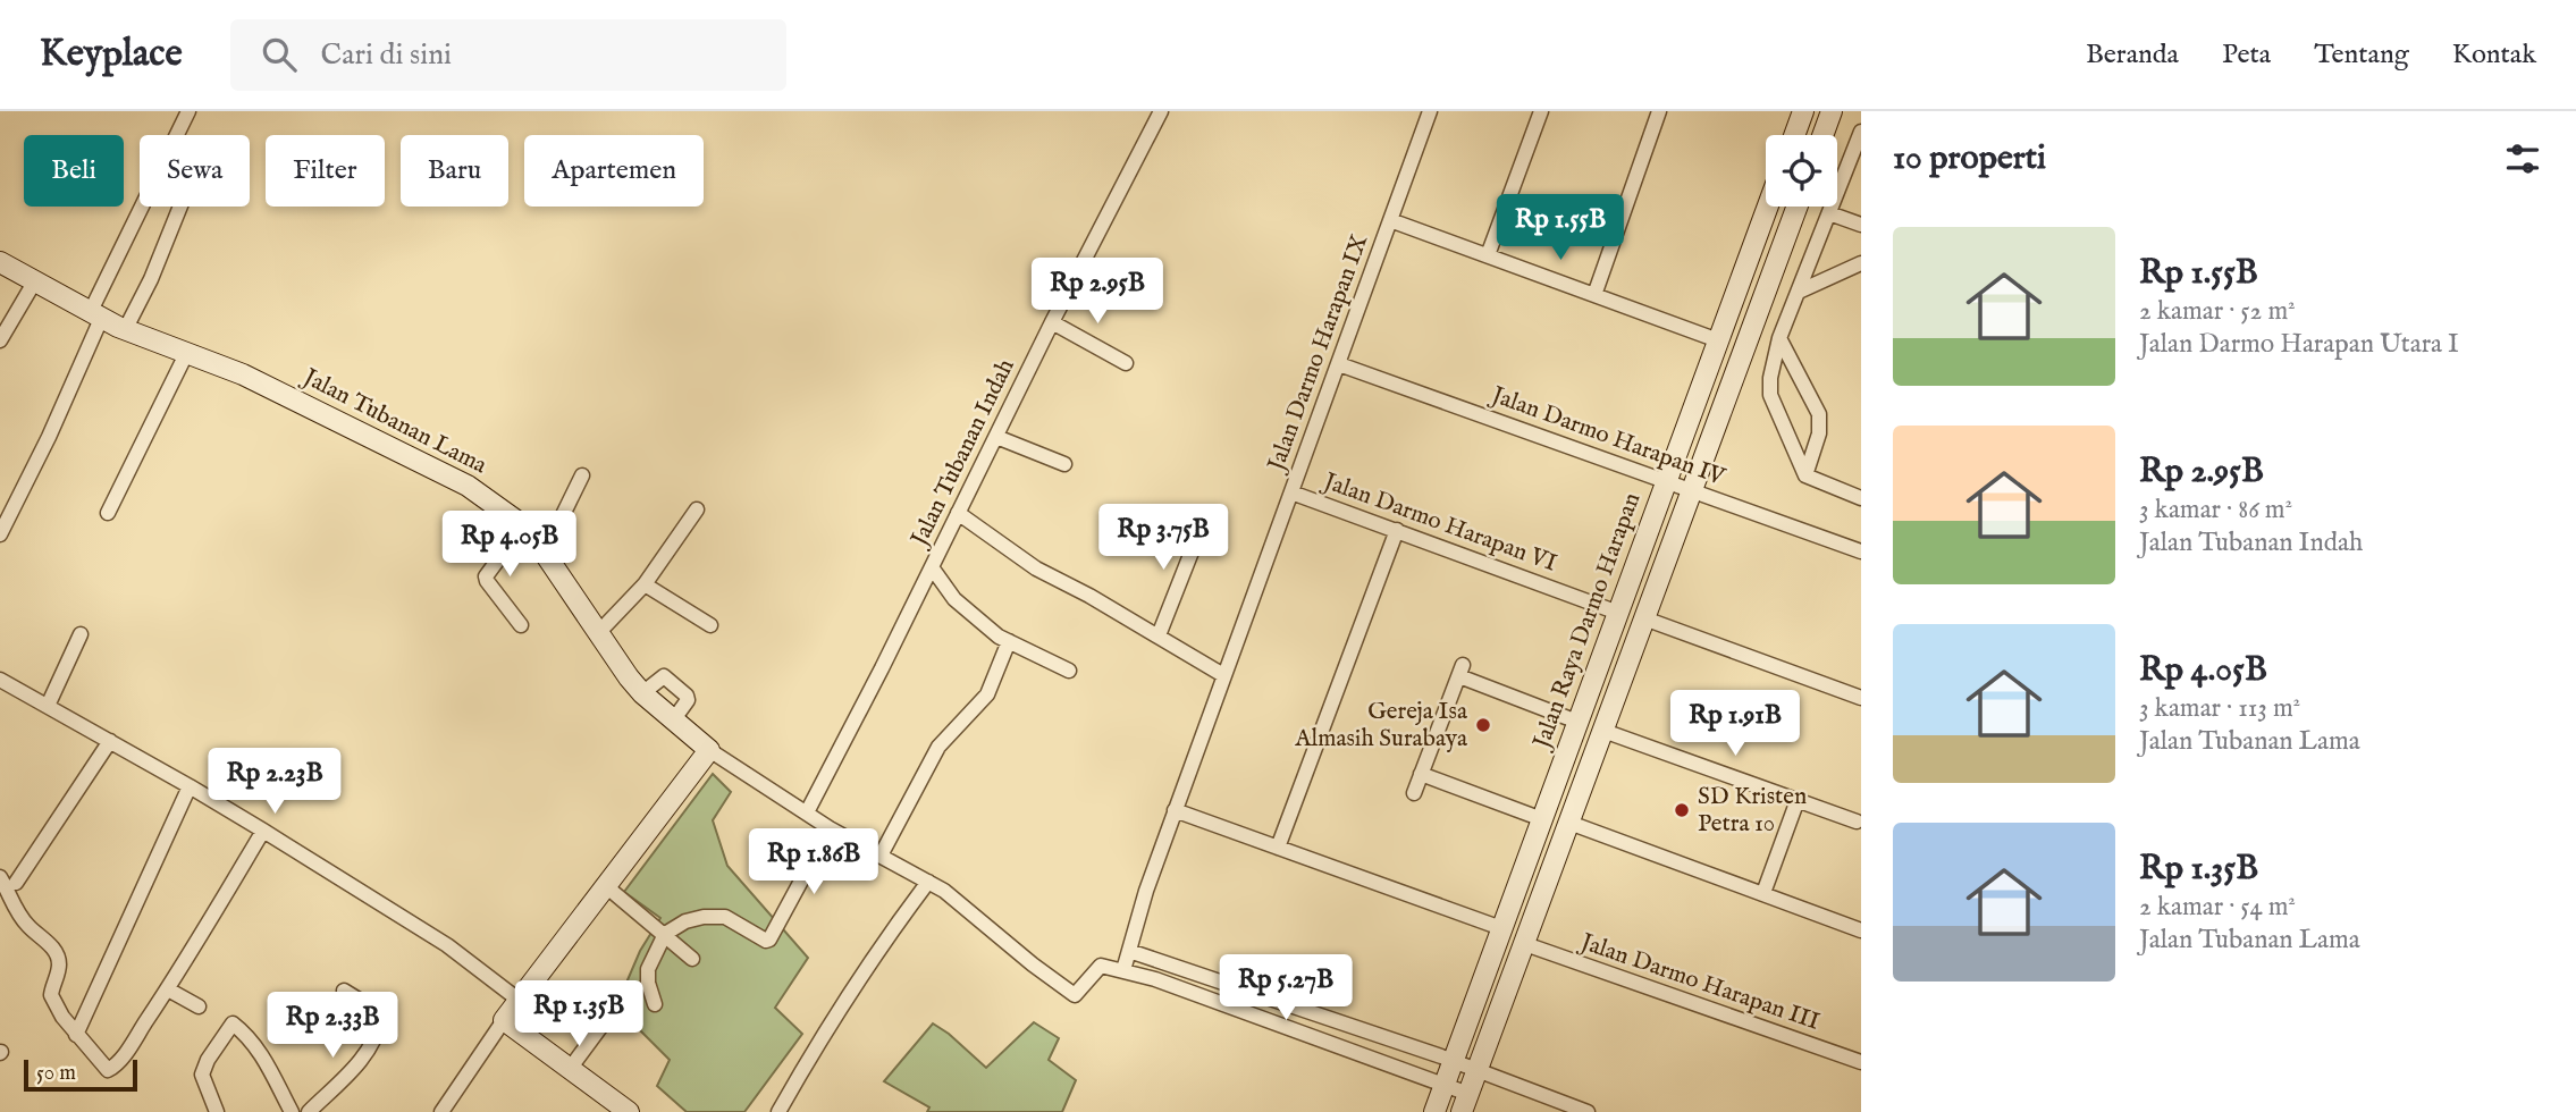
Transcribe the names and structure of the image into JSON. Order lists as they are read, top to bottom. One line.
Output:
{"streets":{"street":["Jalan Darmo Harapan IX","Jalan Tubanan Lama","Jalan Darmo Harapan IV","Jalan Tubanan Indah","Jalan Darmo Harapan VI","Jalan Raya Darmo Harapan","Jalan Darmo Harapan III"]},"crossings":[["Jalan Darmo Harapan IX","Jalan Darmo Harapan IV"],["Jalan Darmo Harapan IX","Jalan Darmo Harapan VI"],["Jalan Darmo Harapan IV","Jalan Raya Darmo Harapan"],["Jalan Darmo Harapan VI","Jalan Raya Darmo Harapan"]],"places":["Gereja Isa Almasih Surabaya","SD Kristen Petra 10"],"scale_bar":"50 m","page":{"header":"Keyplace","search":"Cari di sini","nav":["Beranda","Peta","Tentang","Kontak"],"heading":"10 properti","chip":["Beli","Sewa","Filter","Baru","Apartemen"],"price":["Rp 1.55B","Rp 2.95B","Rp 3.75B","Rp 4.05B","Rp 1.91B","Rp 2.23B","Rp 1.86B","Rp 5.27B","Rp 1.35B","Rp 2.33B"],"list":[{"name":"Rp 1.55B","note":"2 kamar · 52 m² · Jalan Darmo Harapan Utara I"},{"name":"Rp 2.95B","note":"3 kamar · 86 m² · Jalan Tubanan Indah"},{"name":"Rp 4.05B","note":"3 kamar · 113 m² · Jalan Tubanan Lama"},{"name":"Rp 1.35B","note":"2 kamar · 54 m² · Jalan Tubanan Lama"}],"scale":"50 m"}}
